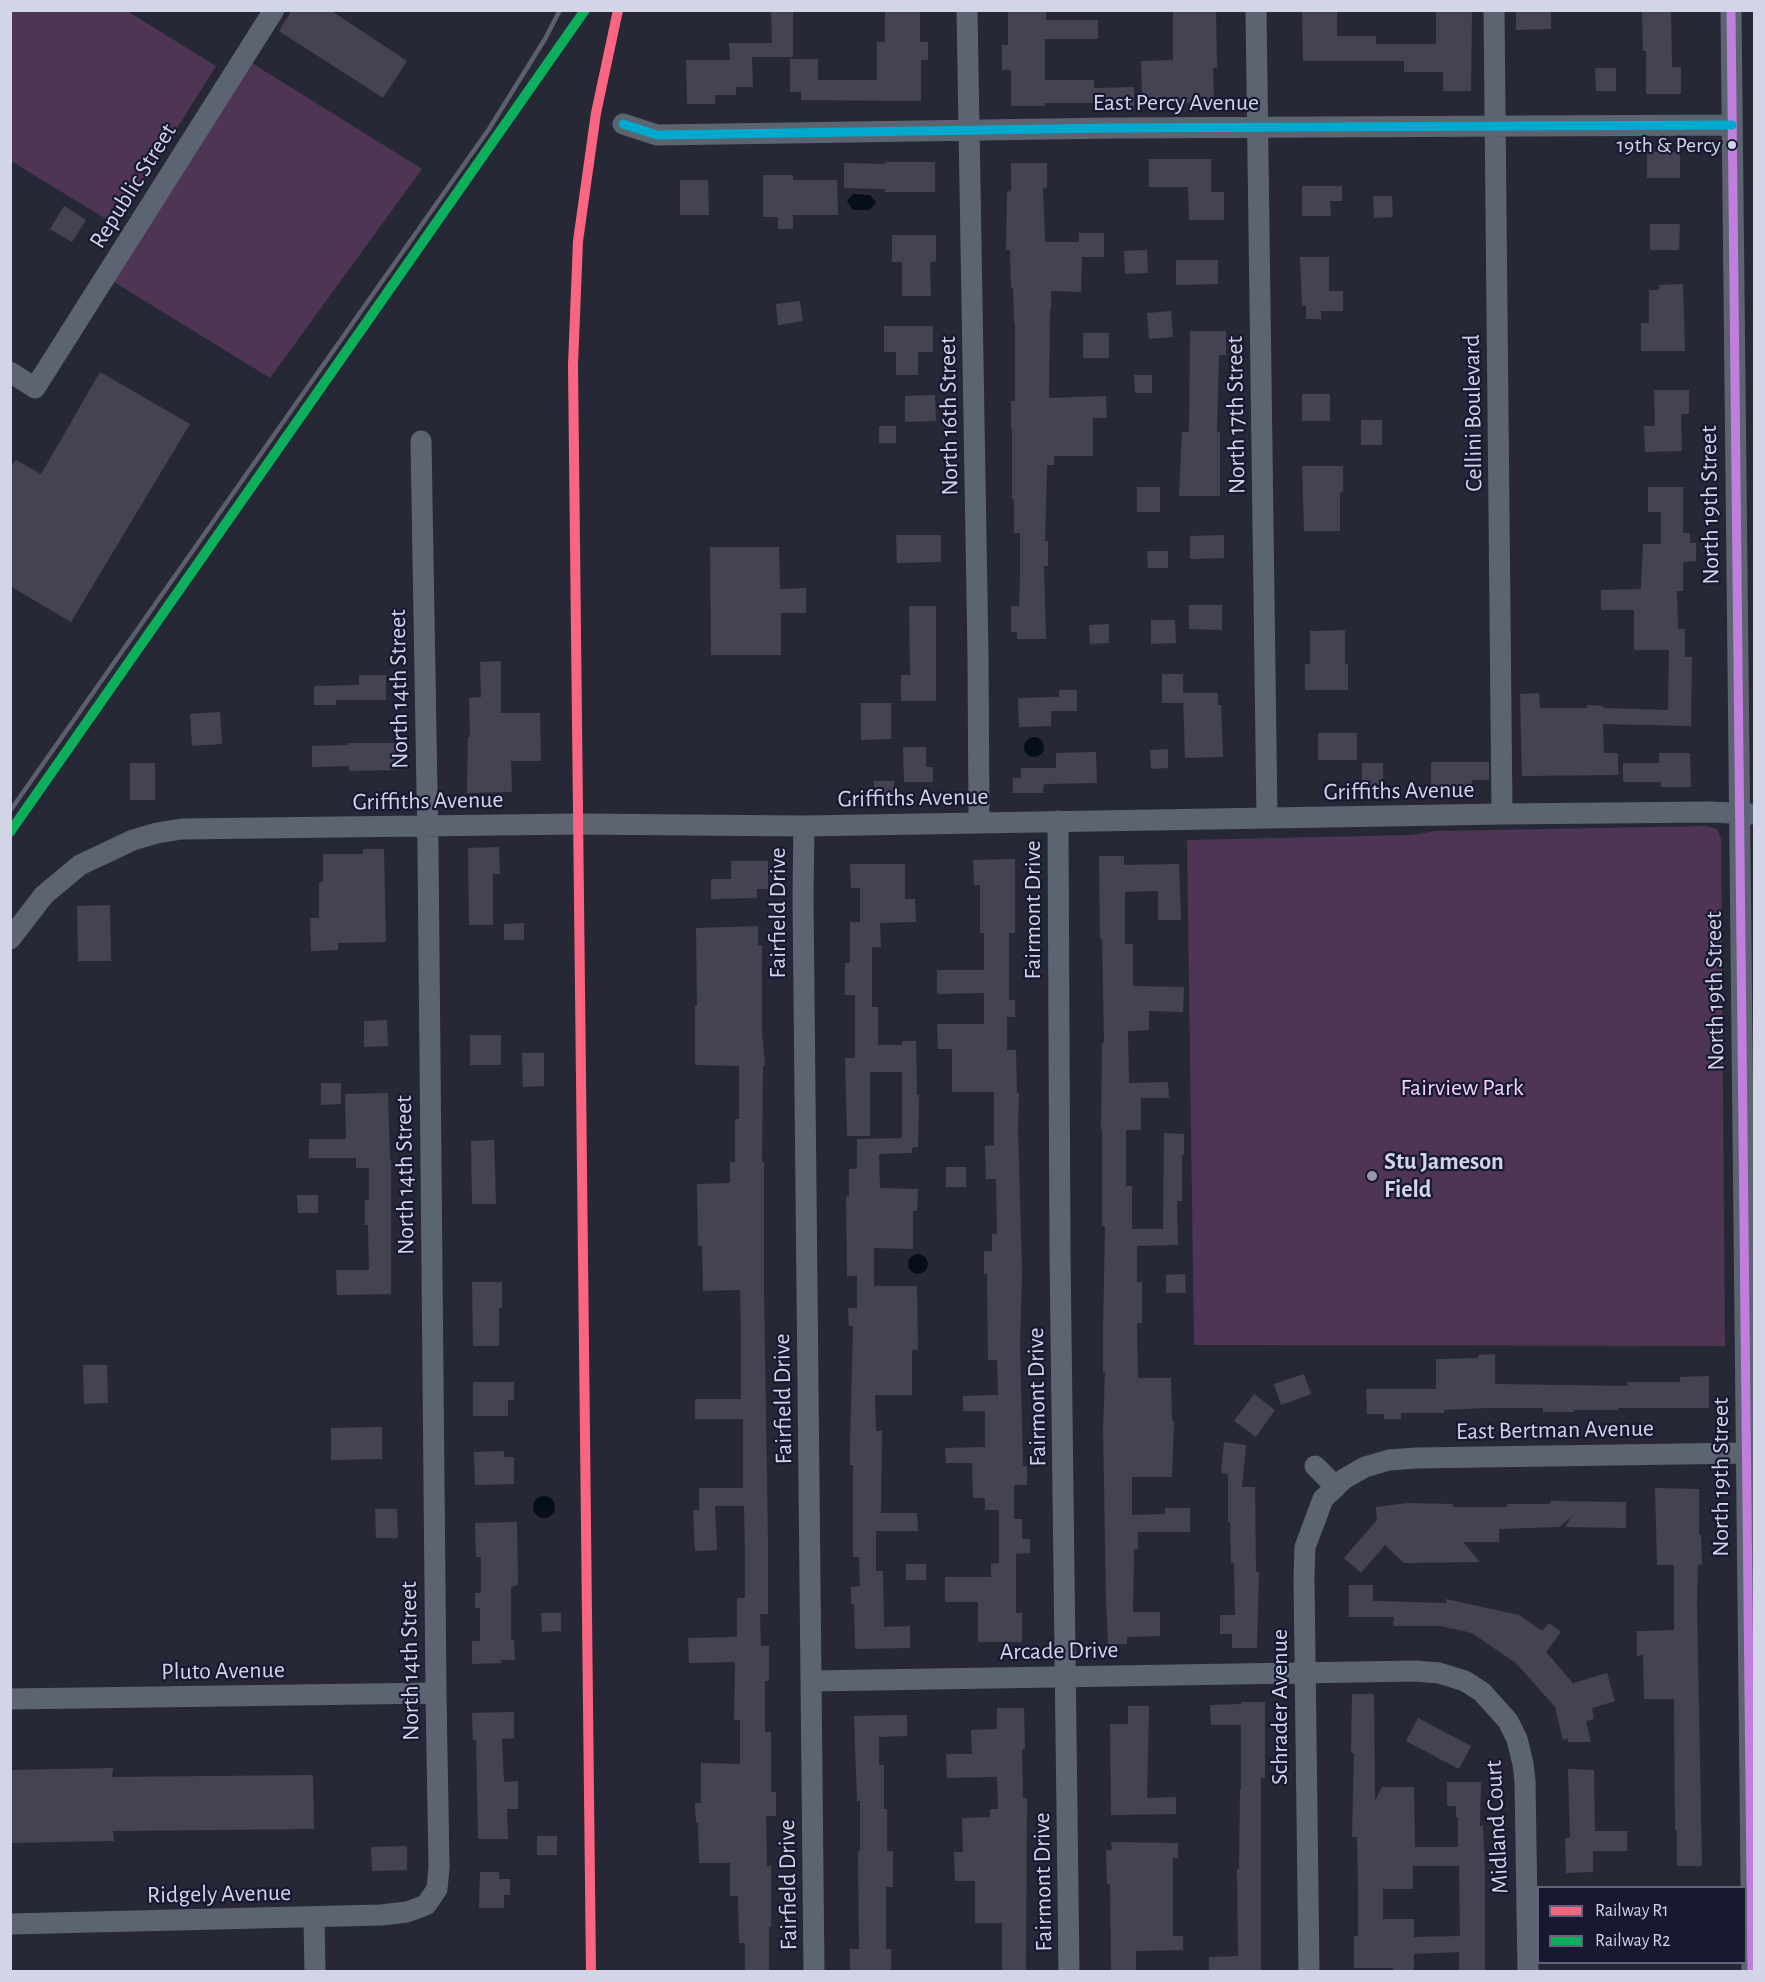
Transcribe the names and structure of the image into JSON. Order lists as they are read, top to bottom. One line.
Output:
{"streets":{"street":["East Percy Avenue","Republic Street","Cellini Boulevard","North 17th Street","North 16th Street","North 19th Street","North 14th Street","Griffiths Avenue","Fairmont Drive","Fairfield Drive","East Bertman Avenue","Arcade Drive","Pluto Avenue","Schrader Avenue","Midland Court","Ridgely Avenue"]},"crossings":[["East Percy Avenue","Cellini Boulevard"],["East Percy Avenue","North 17th Street"],["East Percy Avenue","North 16th Street"],["East Percy Avenue","North 19th Street"],["Cellini Boulevard","Griffiths Avenue"],["North 17th Street","Griffiths Avenue"],["North 16th Street","Griffiths Avenue"],["North 19th Street","Griffiths Avenue"],["North 19th Street","East Bertman Avenue"],["North 14th Street","Griffiths Avenue"],["North 14th Street","Pluto Avenue"],["North 14th Street","Ridgely Avenue"],["Griffiths Avenue","Fairmont Drive"],["Griffiths Avenue","Fairfield Drive"],["Fairmont Drive","Arcade Drive"],["Fairfield Drive","Arcade Drive"],["East Bertman Avenue","Schrader Avenue"],["Arcade Drive","Schrader Avenue"],["Arcade Drive","Midland Court"],["Schrader Avenue","Midland Court"]],"parks":["Fairview Park"],"places":["19th & Percy","Stu Jameson Field"],"lines":["rail line R1","rail line R2"],"legend":["Railway R1","Railway R2"]}
